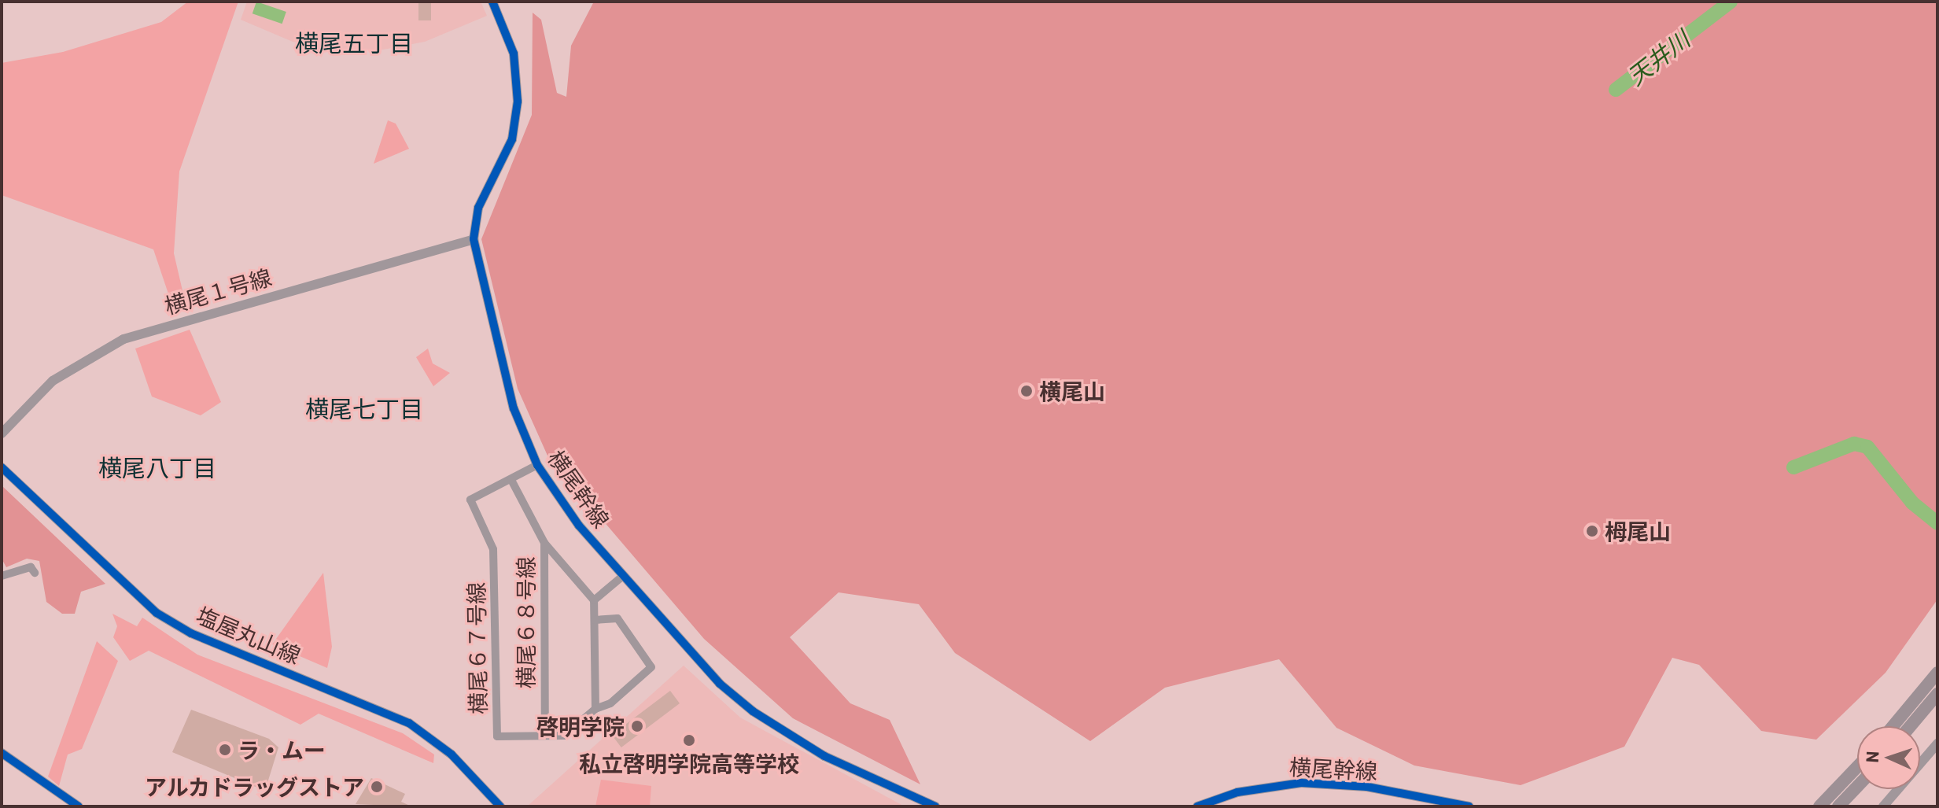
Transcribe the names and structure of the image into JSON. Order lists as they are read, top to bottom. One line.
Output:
{"streets":{"street":["横尾１号線","横尾幹線","横尾６８号線","塩屋丸山線","横尾６７号線"]},"crossings":[["横尾１号線","横尾幹線"],["横尾幹線","横尾６７号線"],["横尾６８号線","横尾６７号線"]],"districts":["横尾五丁目","横尾七丁目","横尾八丁目"],"water":["天井川"],"places":["横尾山","栂尾山","啓明学院","私立啓明学院高等学校","ラ・ムー","アルカドラッグストア"],"north":"left"}
